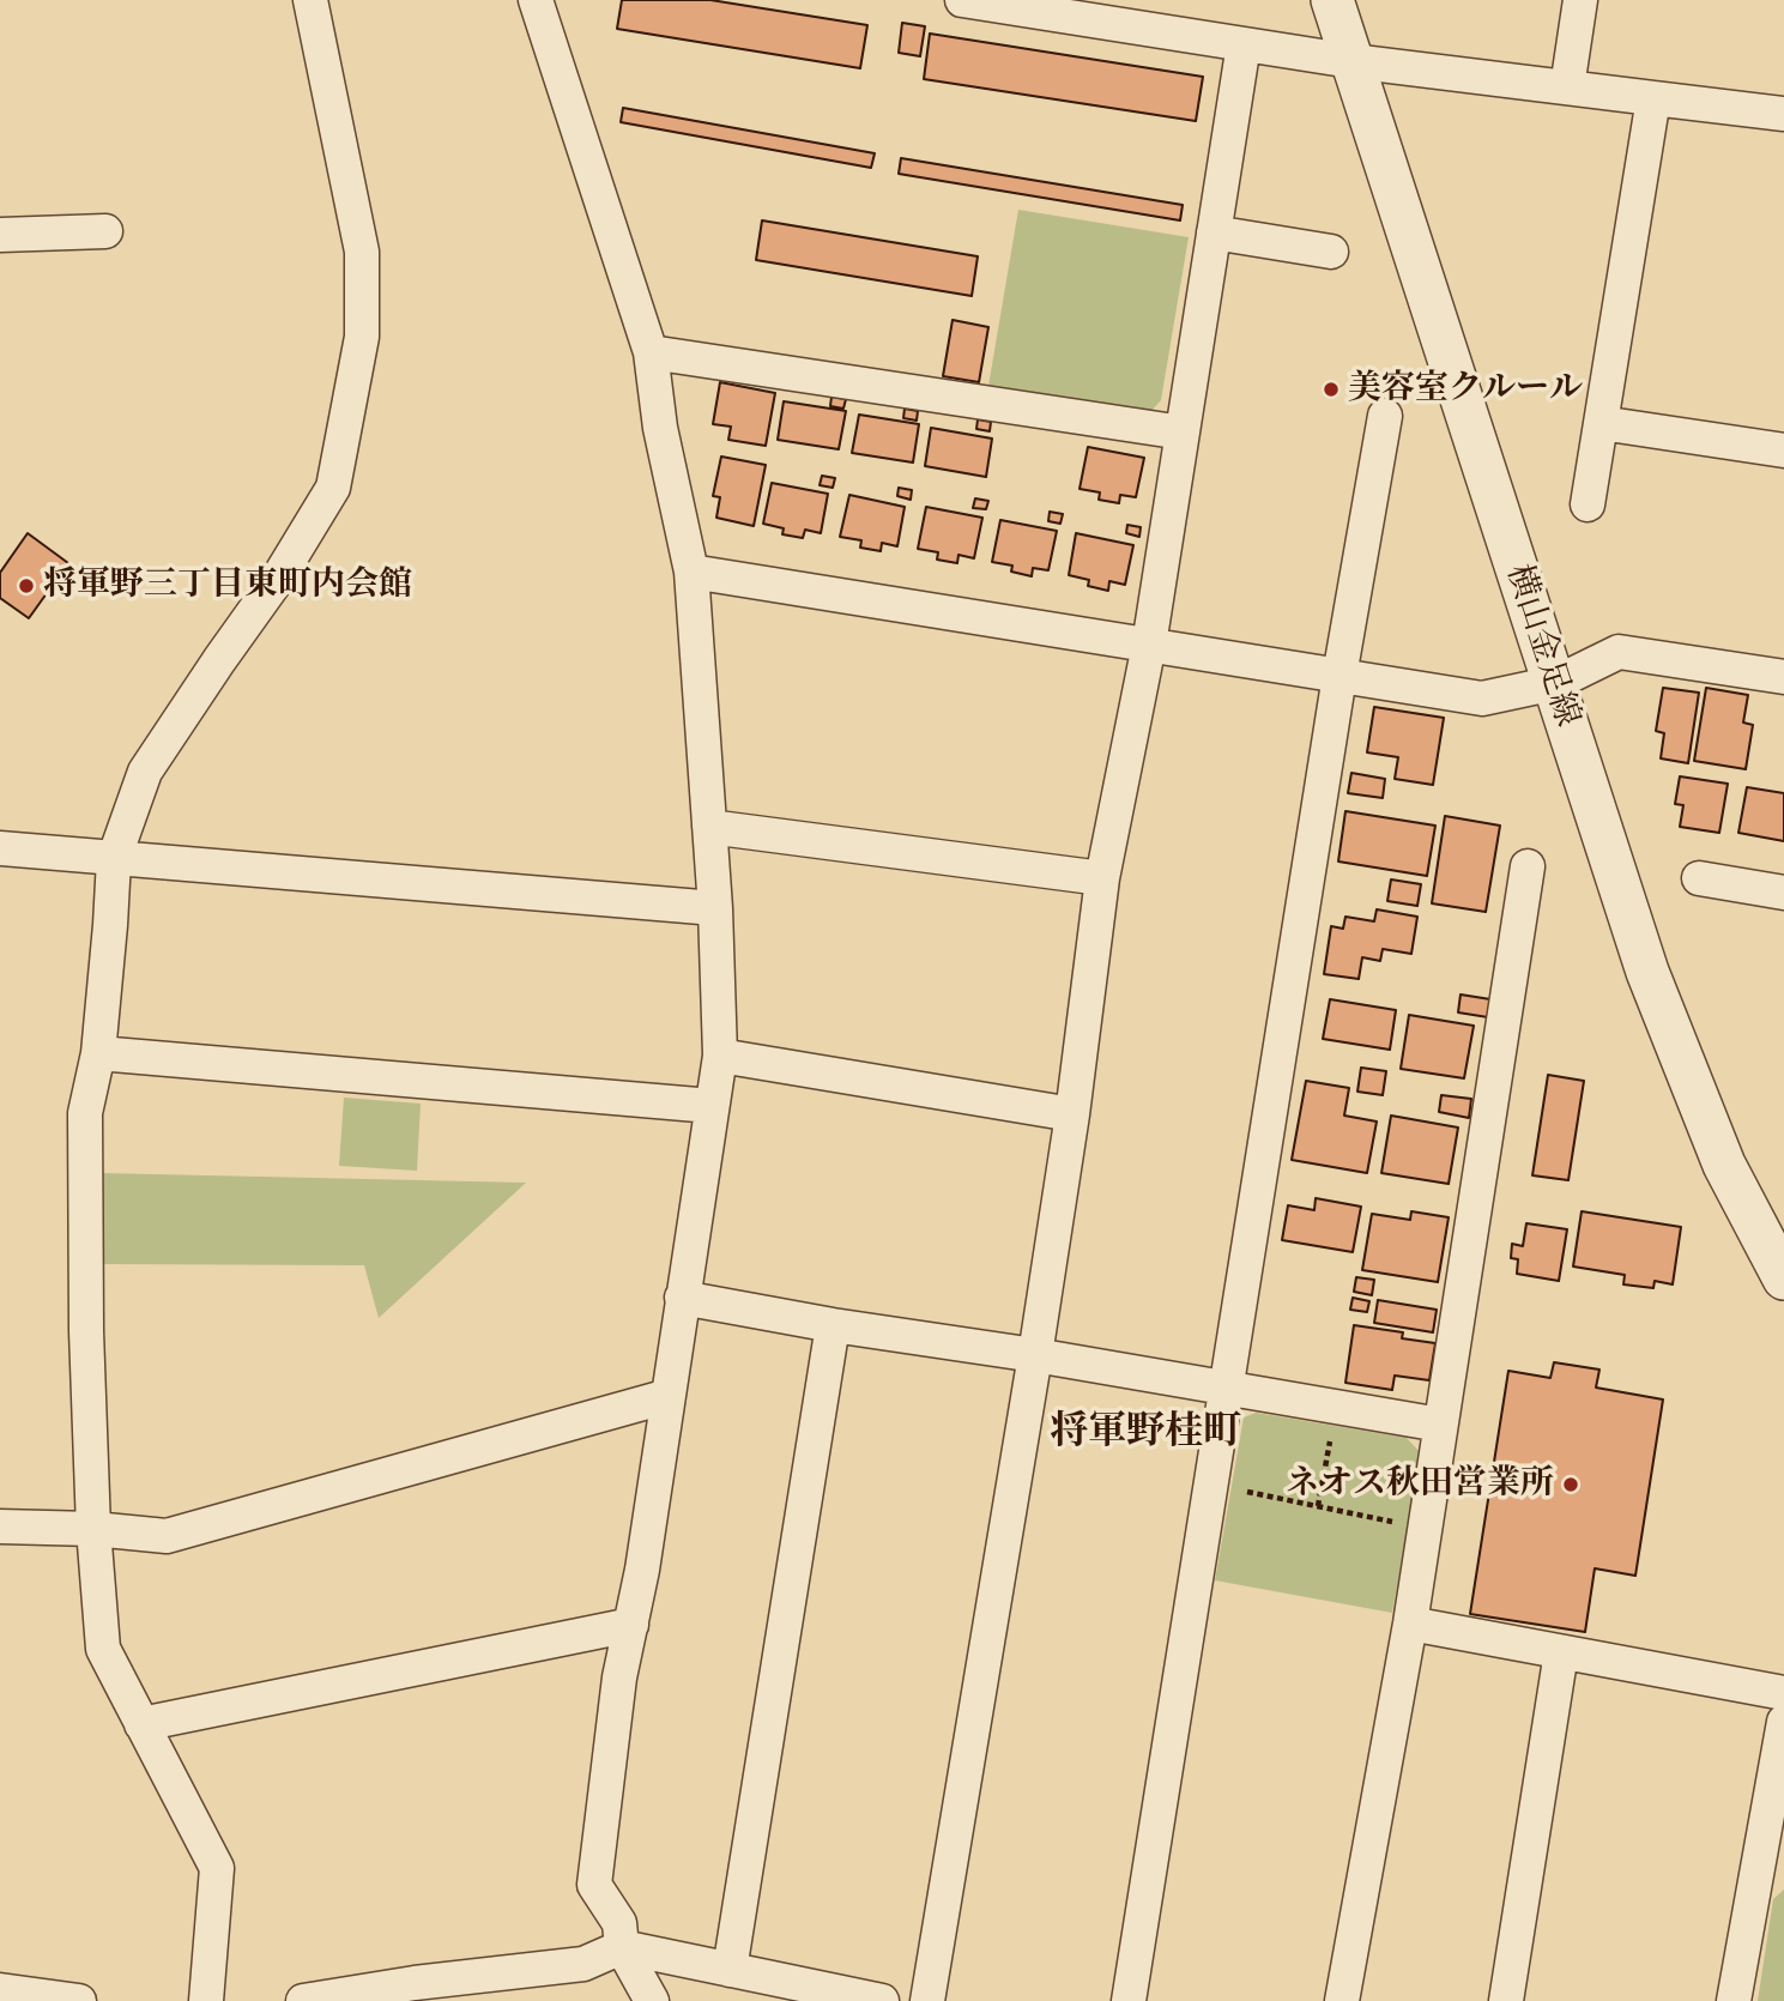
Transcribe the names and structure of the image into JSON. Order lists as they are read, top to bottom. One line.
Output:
{"streets":{"street":["横山金足線"]},"districts":["将軍野桂町"],"places":["美容室クルール","将軍野三丁目東町内会館","ネオス秋田営業所"]}
